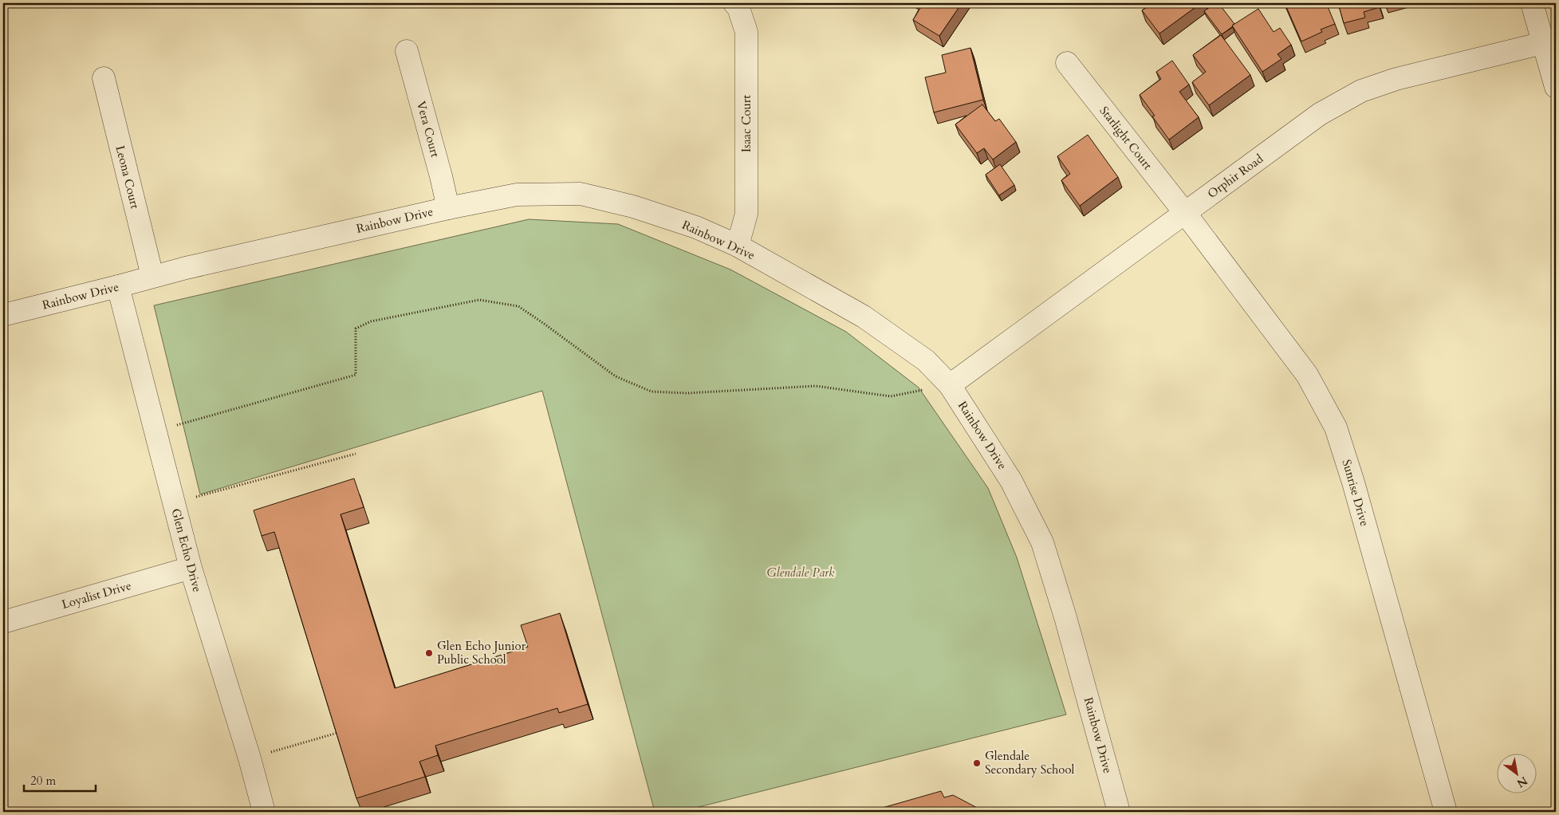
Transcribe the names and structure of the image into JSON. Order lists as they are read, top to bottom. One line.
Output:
{"streets":{"street":["Isaac Court","Vera Court","Starlight Court","Orphir Road","Leona Court","Rainbow Drive","Sunrise Drive","Glen Echo Drive","Loyalist Drive"]},"crossings":[["Isaac Court","Rainbow Drive"],["Vera Court","Rainbow Drive"],["Starlight Court","Orphir Road"],["Starlight Court","Sunrise Drive"],["Orphir Road","Rainbow Drive"],["Orphir Road","Sunrise Drive"],["Leona Court","Rainbow Drive"],["Rainbow Drive","Glen Echo Drive"],["Glen Echo Drive","Loyalist Drive"]],"parks":["Glendale Park"],"places":["Glen Echo Junior Public School","Glendale Secondary School"],"scale_bar":"20 m","north":"bottom right"}
